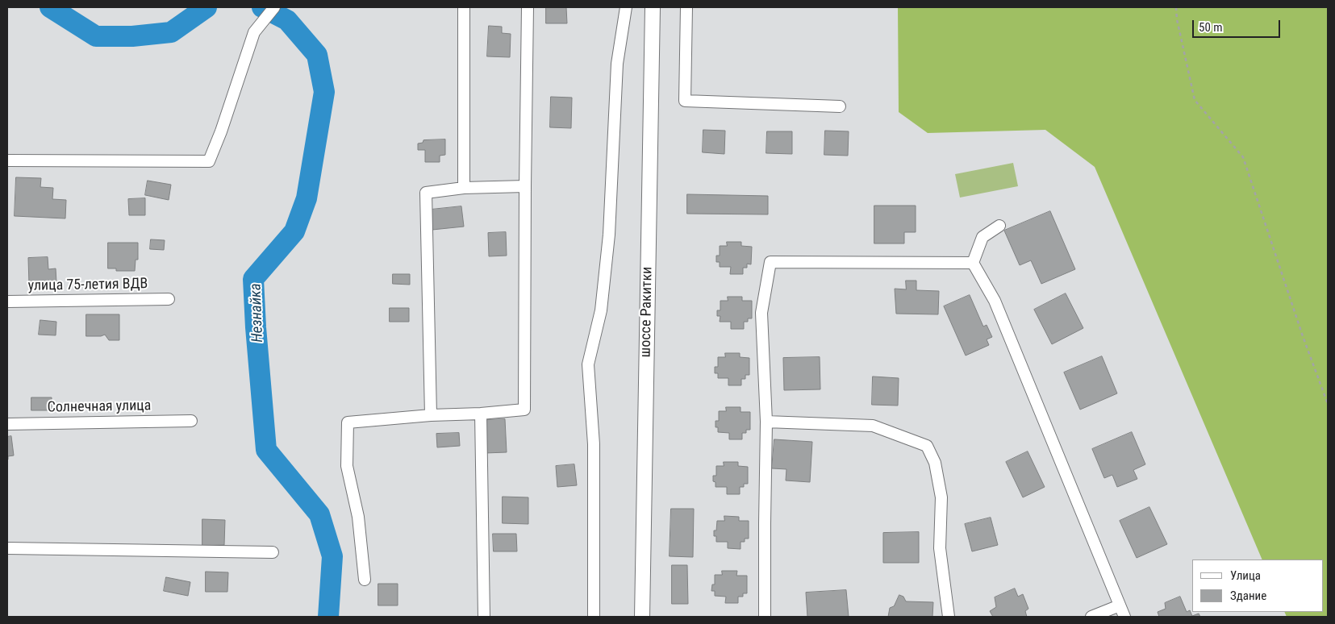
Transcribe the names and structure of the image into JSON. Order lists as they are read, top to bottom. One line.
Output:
{"streets":{"main road":["шоссе Ракитки"],"street":["улица 75-летия ВДВ","Солнечная улица"]},"water":["Незнайка"],"legend":["Улица","Здание"],"scale_bar":"50 m"}
